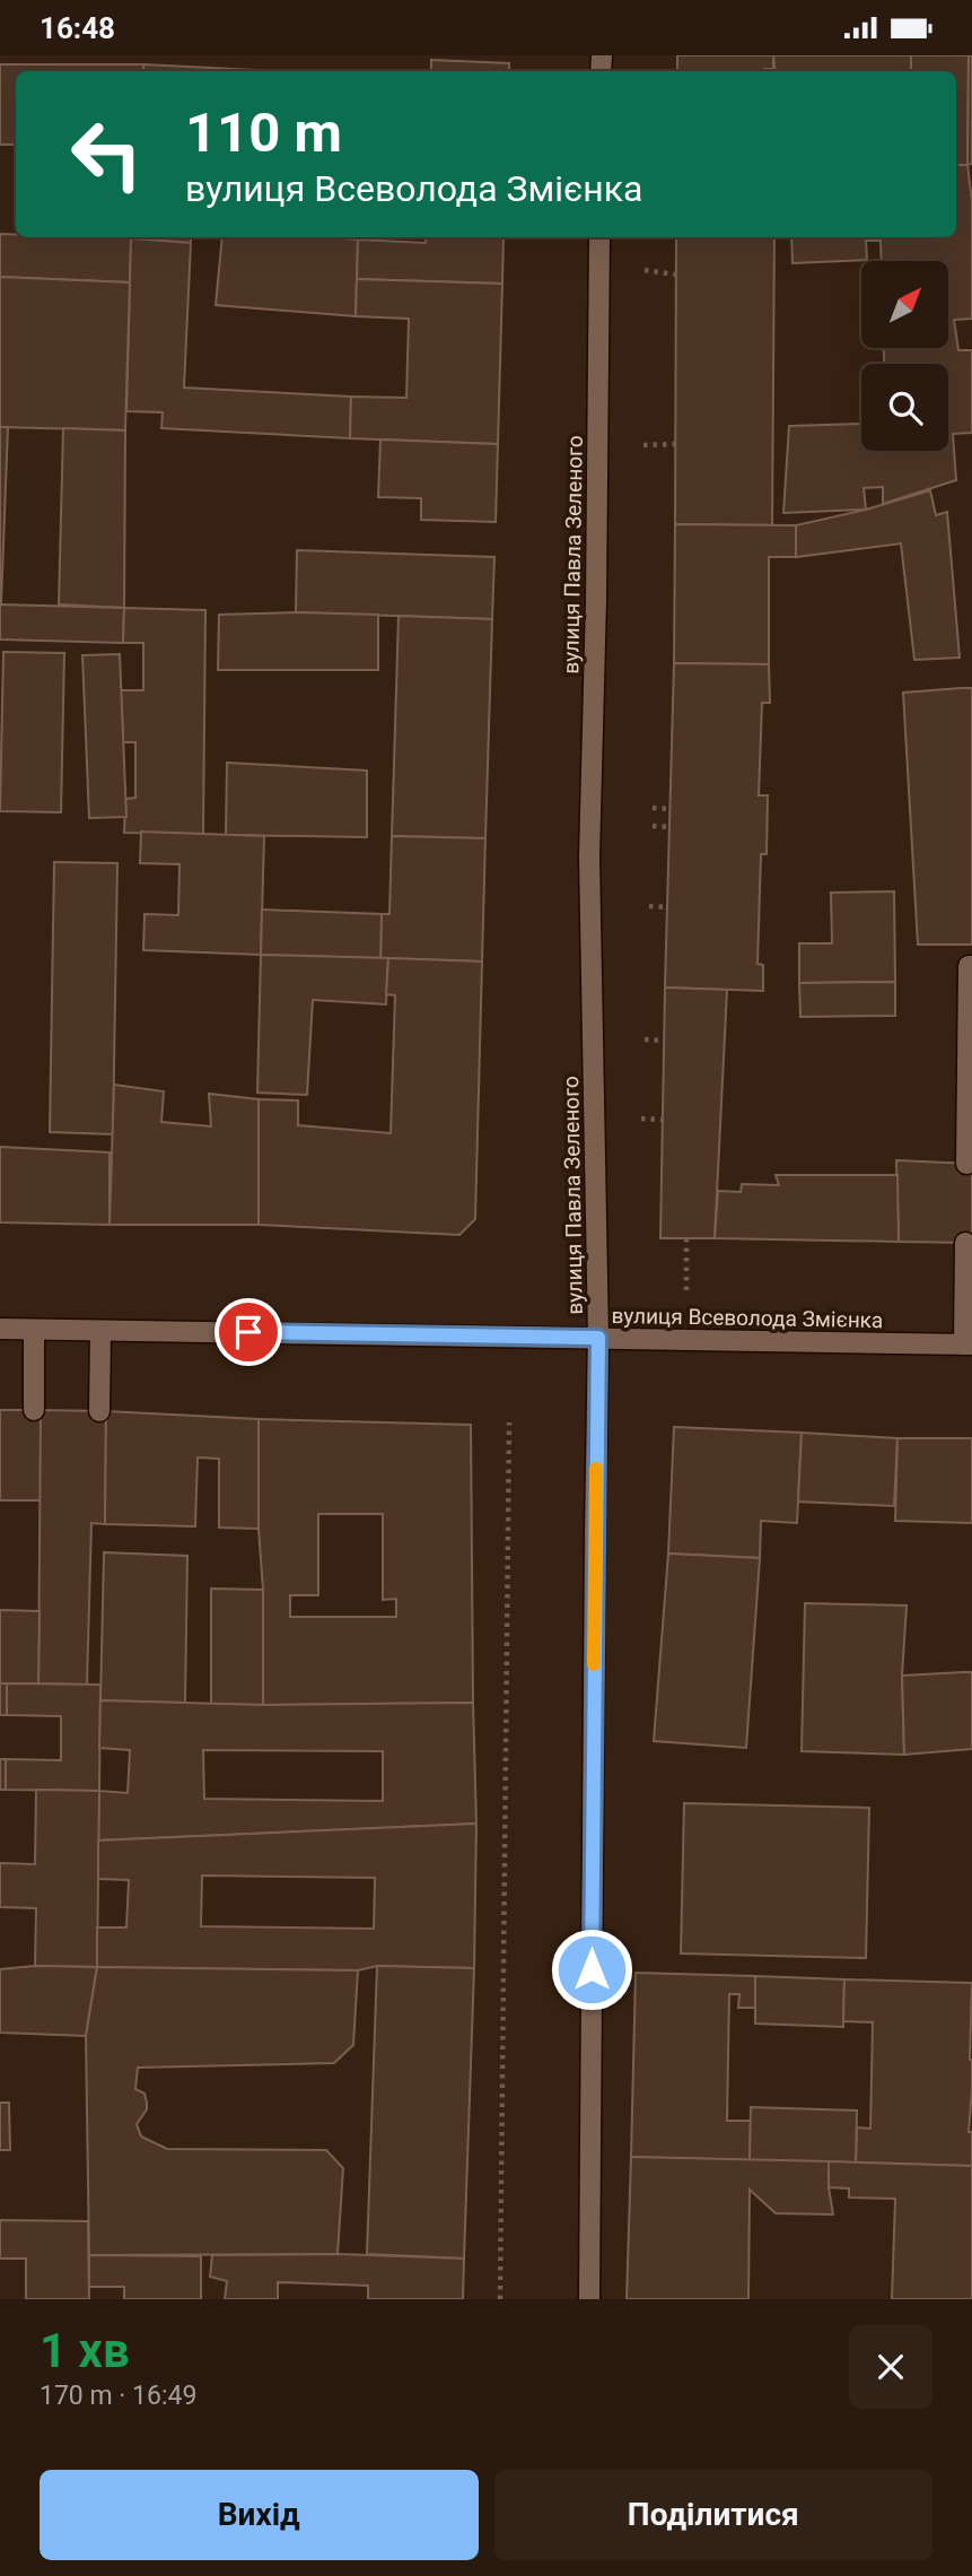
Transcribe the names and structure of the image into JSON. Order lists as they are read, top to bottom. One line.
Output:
{"streets":{"street":["вулиця Павла Зеленого","вулиця Всеволода Змієнка"]},"crossings":[["вулиця Павла Зеленого","вулиця Всеволода Змієнка"]],"north":"top right","page":{"status":"16:48","turn":["110 m","вулиця Всеволода Змієнка"],"heading":["1 хв","170 m · 16:49"],"buttons":["Вихід","Поділитися"]}}
